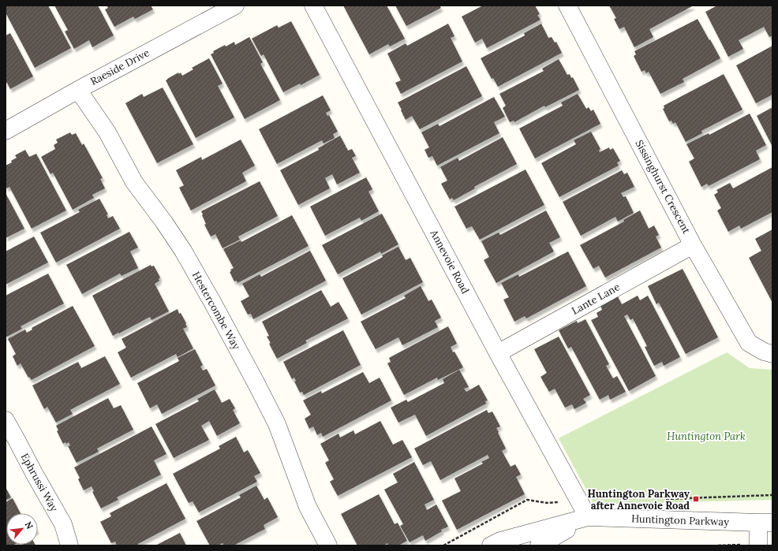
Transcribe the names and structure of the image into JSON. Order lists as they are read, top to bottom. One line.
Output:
{"streets":{"street":["Raeside Drive","Sissinghurst Crescent","Annevoie Road","Lante Lane","Hestercombe Way","Ephrussi Way","Huntington Parkway"]},"crossings":[["Raeside Drive","Hestercombe Way"],["Sissinghurst Crescent","Lante Lane"],["Annevoie Road","Lante Lane"],["Annevoie Road","Huntington Parkway"]],"parks":["Huntington Park"],"places":{"transit":["Huntington Parkway after Annevoie Road"]},"north":"top right"}
